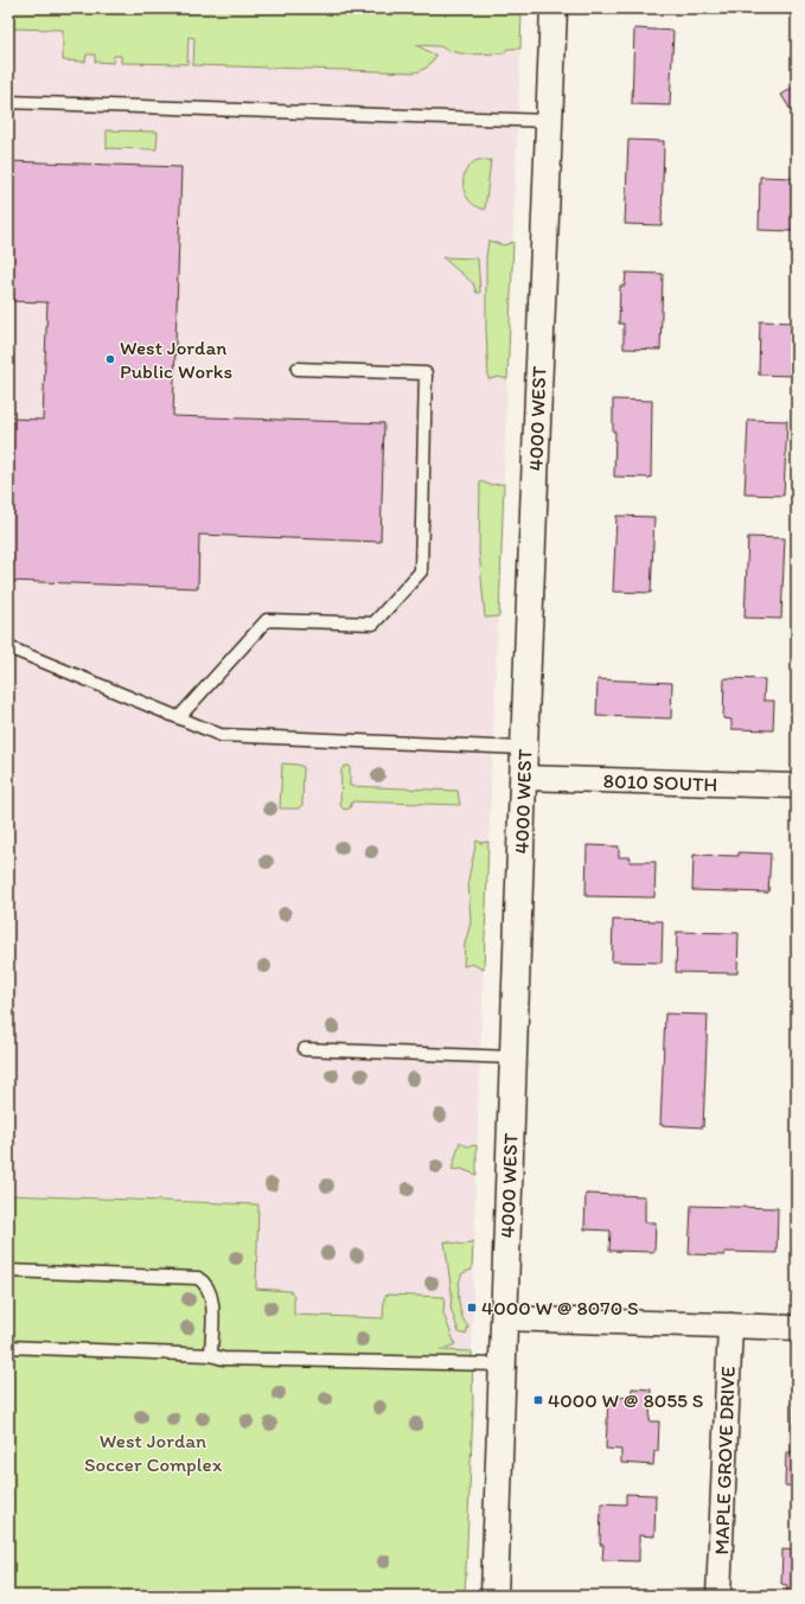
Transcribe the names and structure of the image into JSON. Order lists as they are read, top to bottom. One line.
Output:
{"streets":{"main road":["4000 WEST"],"street":["8010 SOUTH","MAPLE GROVE DRIVE"]},"crossings":[["4000 WEST","8010 SOUTH"]],"parks":["West Jordan Soccer Complex"],"places":{"other":["West Jordan Public Works"],"transit":["4000 W @ 8070 S","4000 W @ 8055 S"]}}
